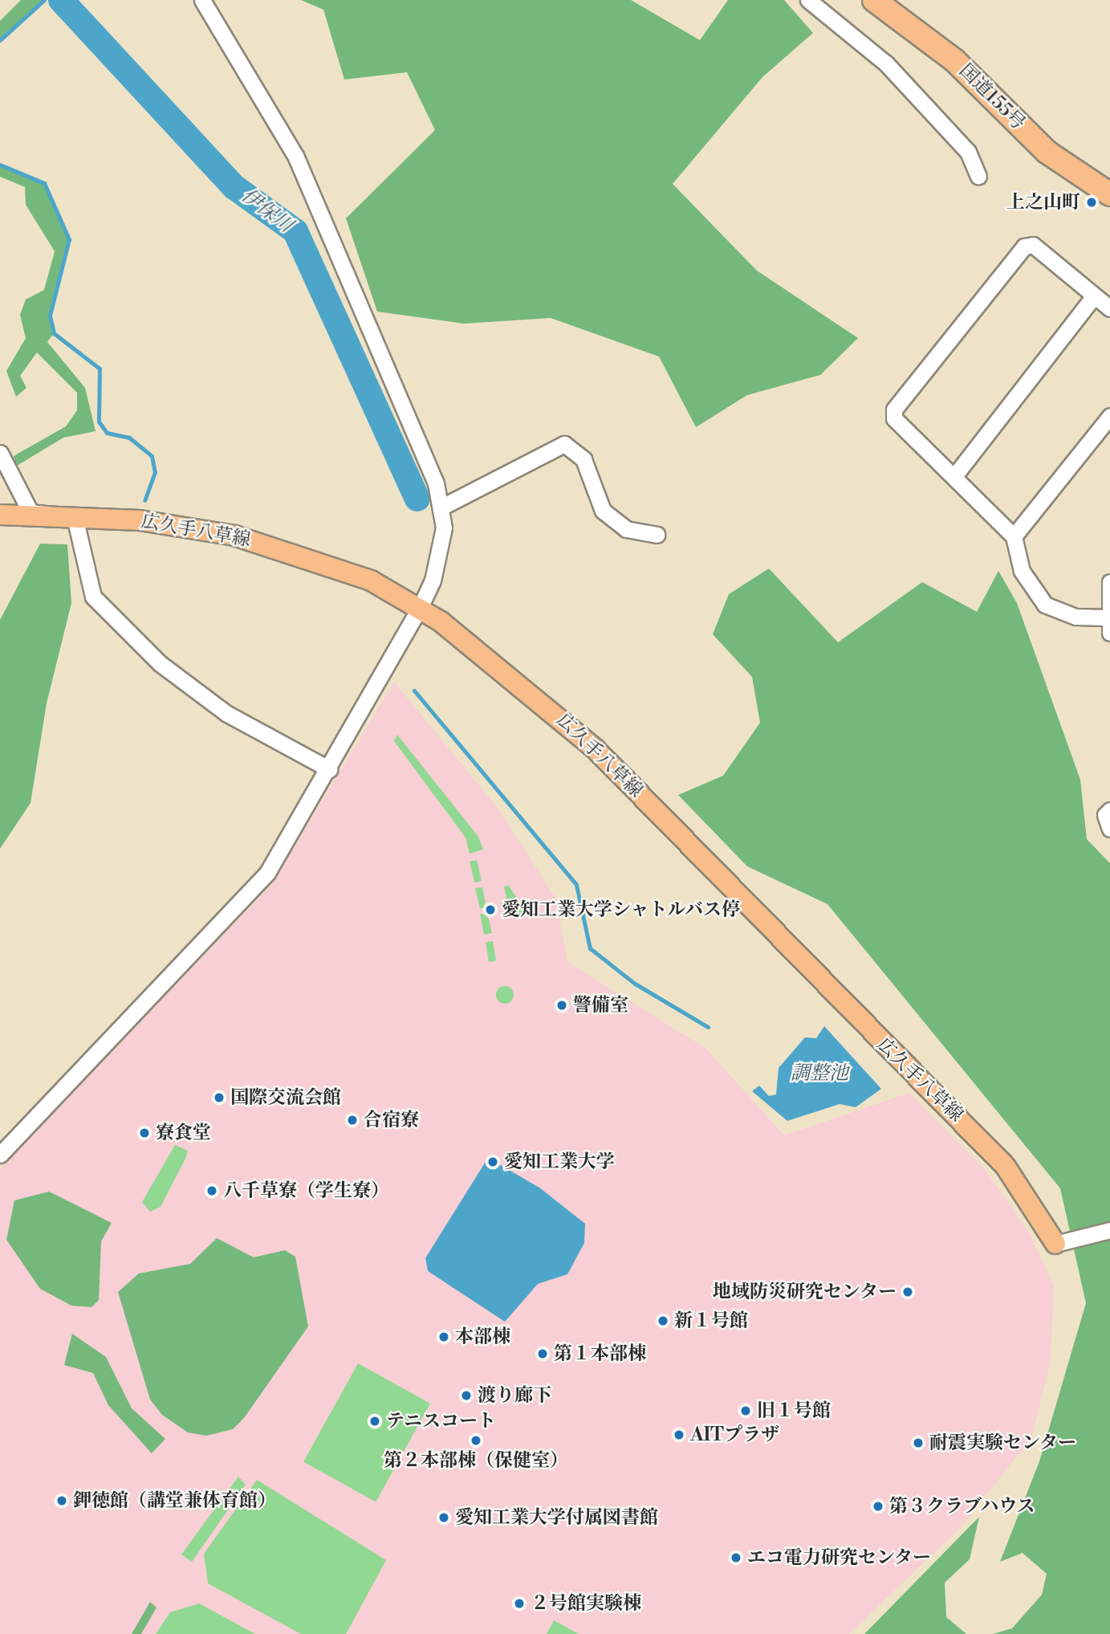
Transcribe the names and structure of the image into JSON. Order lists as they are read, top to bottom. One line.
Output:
{"streets":{"highway":["国道155号"],"main road":["広久手八草線"]},"water":["伊保川","調整池"],"places":["上之山町","愛知工業大学シャトルバス停","警備室","国際交流会館","合宿寮","寮食堂","愛知工業大学","八千草寮（学生寮）","地域防災研究センター","新１号館","本部棟","第１本部棟","渡り廊下","旧１号館","テニスコート","AITプラザ","第２本部棟（保健室）","耐震実験センター","鉀徳館（講堂兼体育館）","第３クラブハウス","愛知工業大学付属図書館","エコ電力研究センター","２号館実験棟"]}
